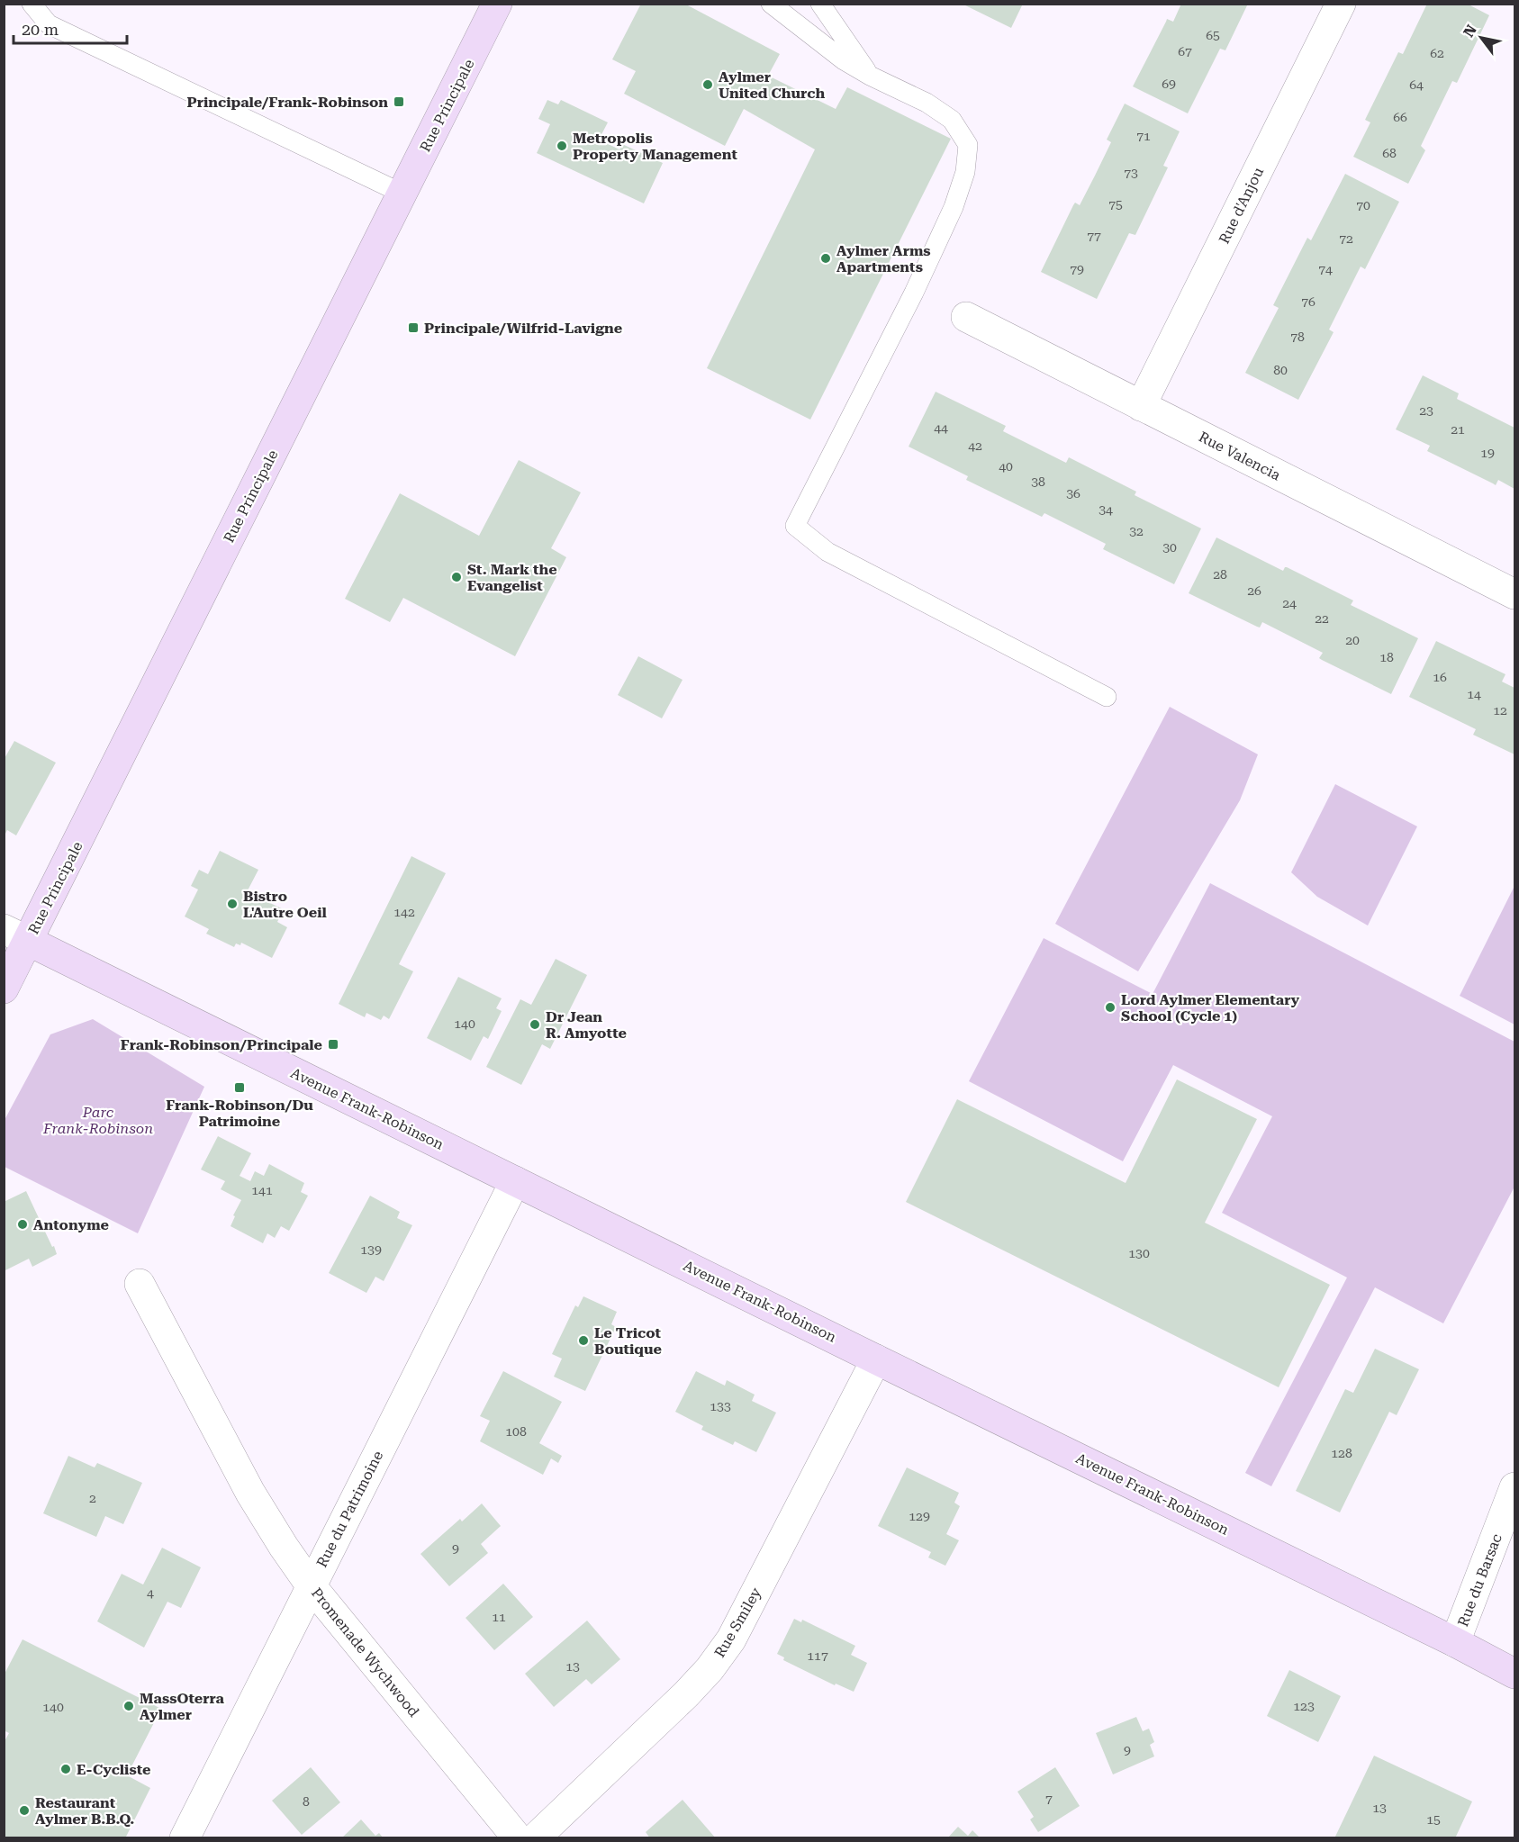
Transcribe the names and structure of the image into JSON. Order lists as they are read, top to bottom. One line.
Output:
{"streets":{"main road":["Rue Principale","Avenue Frank-Robinson"],"street":["Rue d'Anjou","Rue Valencia","Rue du Patrimoine","Rue du Barsac","Rue Smiley","Promenade Wychwood"]},"crossings":[["Rue Principale","Avenue Frank-Robinson"],["Rue d'Anjou","Rue Valencia"],["Avenue Frank-Robinson","Rue du Patrimoine"],["Avenue Frank-Robinson","Rue du Barsac"],["Avenue Frank-Robinson","Rue Smiley"],["Rue du Patrimoine","Promenade Wychwood"]],"parks":["Parc Frank-Robinson"],"places":{"other":["Aylmer United Church","Metropolis Property Management","Aylmer Arms Apartments","St. Mark the Evangelist","Bistro L'Autre Oeil","Lord Aylmer Elementary School (Cycle 1)","Dr Jean R. Amyotte","Antonyme","Le Tricot Boutique","MassOterra Aylmer","E-Cycliste","Restaurant Aylmer B.B.Q."],"transit":["Principale/Frank-Robinson","Principale/Wilfrid-Lavigne","Frank-Robinson/Principale","Frank-Robinson/Du Patrimoine"]},"house_numbers":["65","67","62","69","64","66","71","68","73","75","70","77","72","79","74","76","78","80","23","44","21","42","19","40","38","36","34","32","30","28","26","24","22","20","18","16","14","12","142","140","141","139","130","133","108","128","2","129","9","4","11","117","13","123","140","9","7","8","13","15"],"scale_bar":"20 m","north":"top left"}
